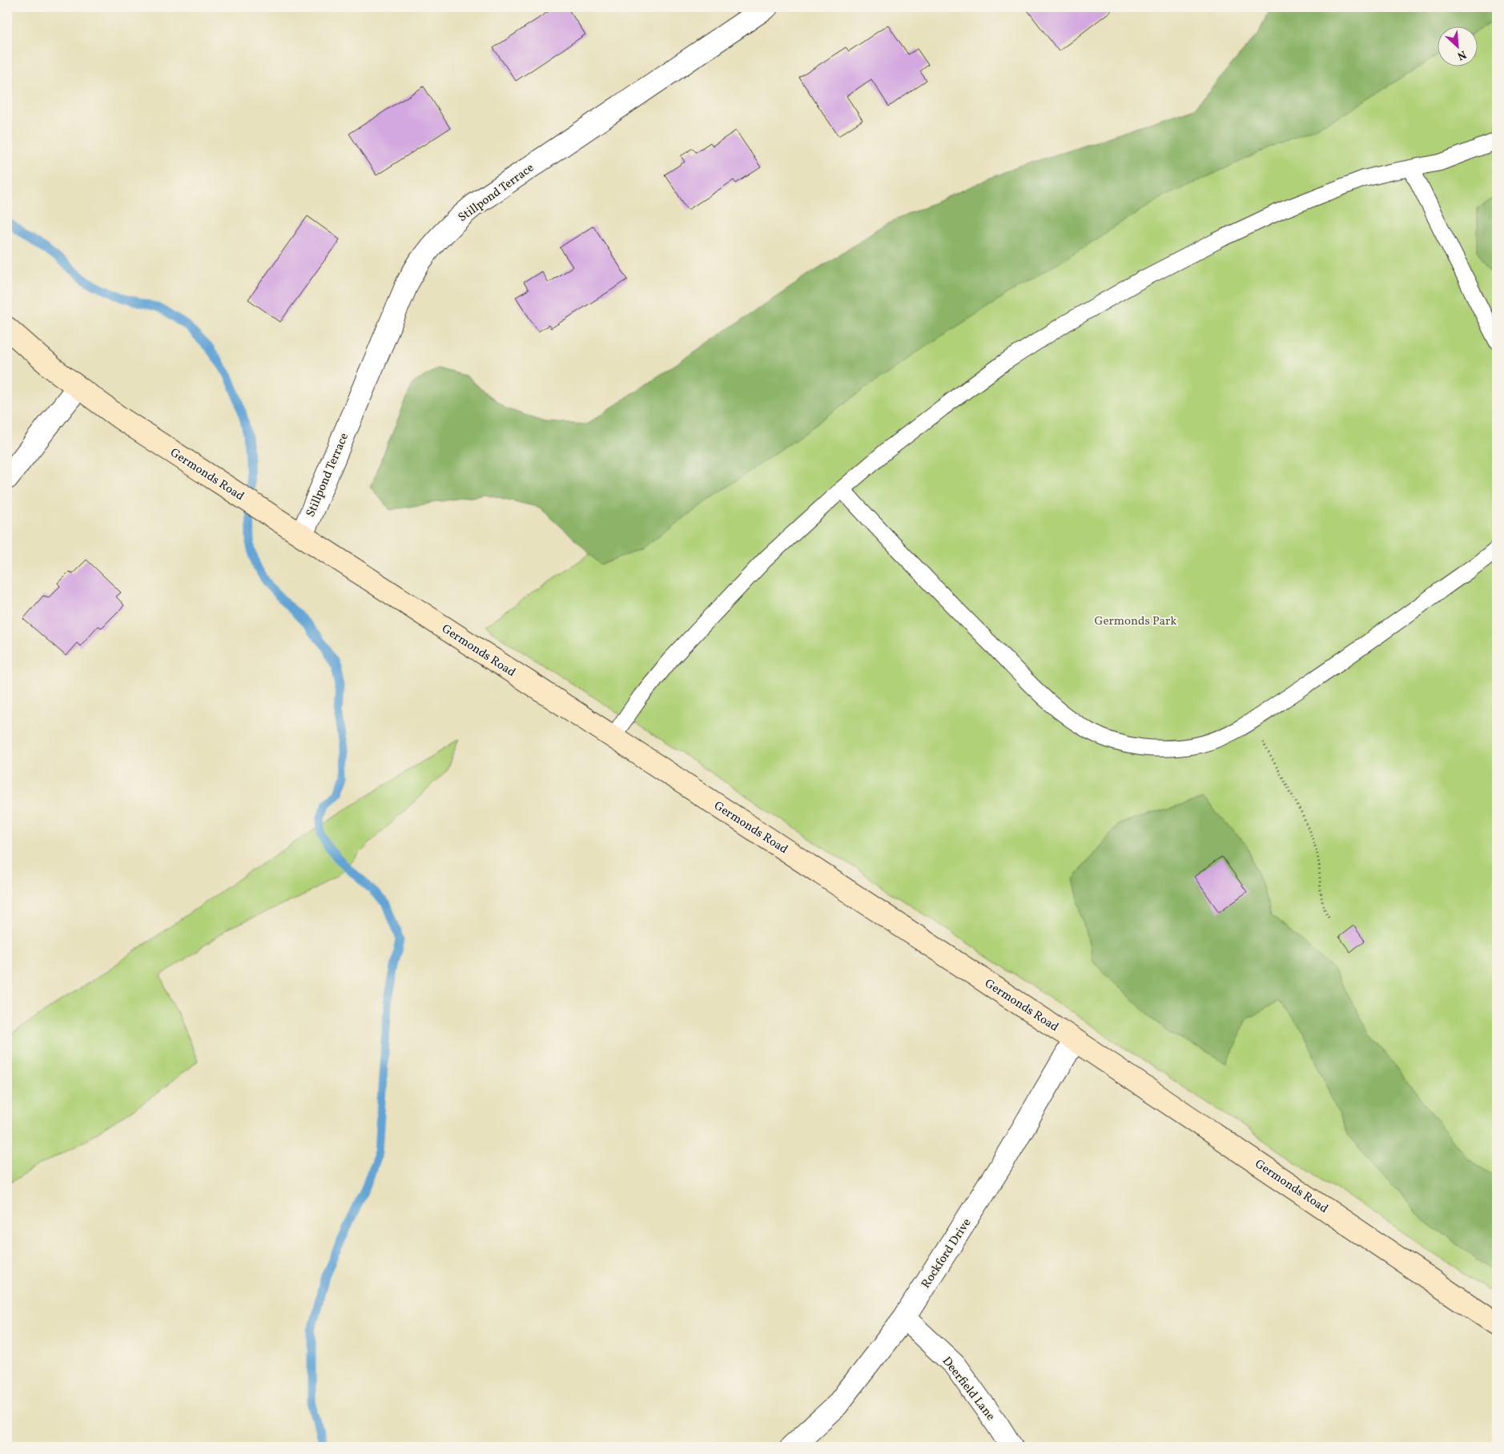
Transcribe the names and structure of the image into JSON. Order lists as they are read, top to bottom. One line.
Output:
{"streets":{"street":["Stillpond Terrace","Germonds Road","Rockford Drive","Deerfield Lane"]},"crossings":[["Stillpond Terrace","Germonds Road"],["Germonds Road","Rockford Drive"],["Rockford Drive","Deerfield Lane"]],"parks":["Germonds Park"],"north":"bottom right"}
